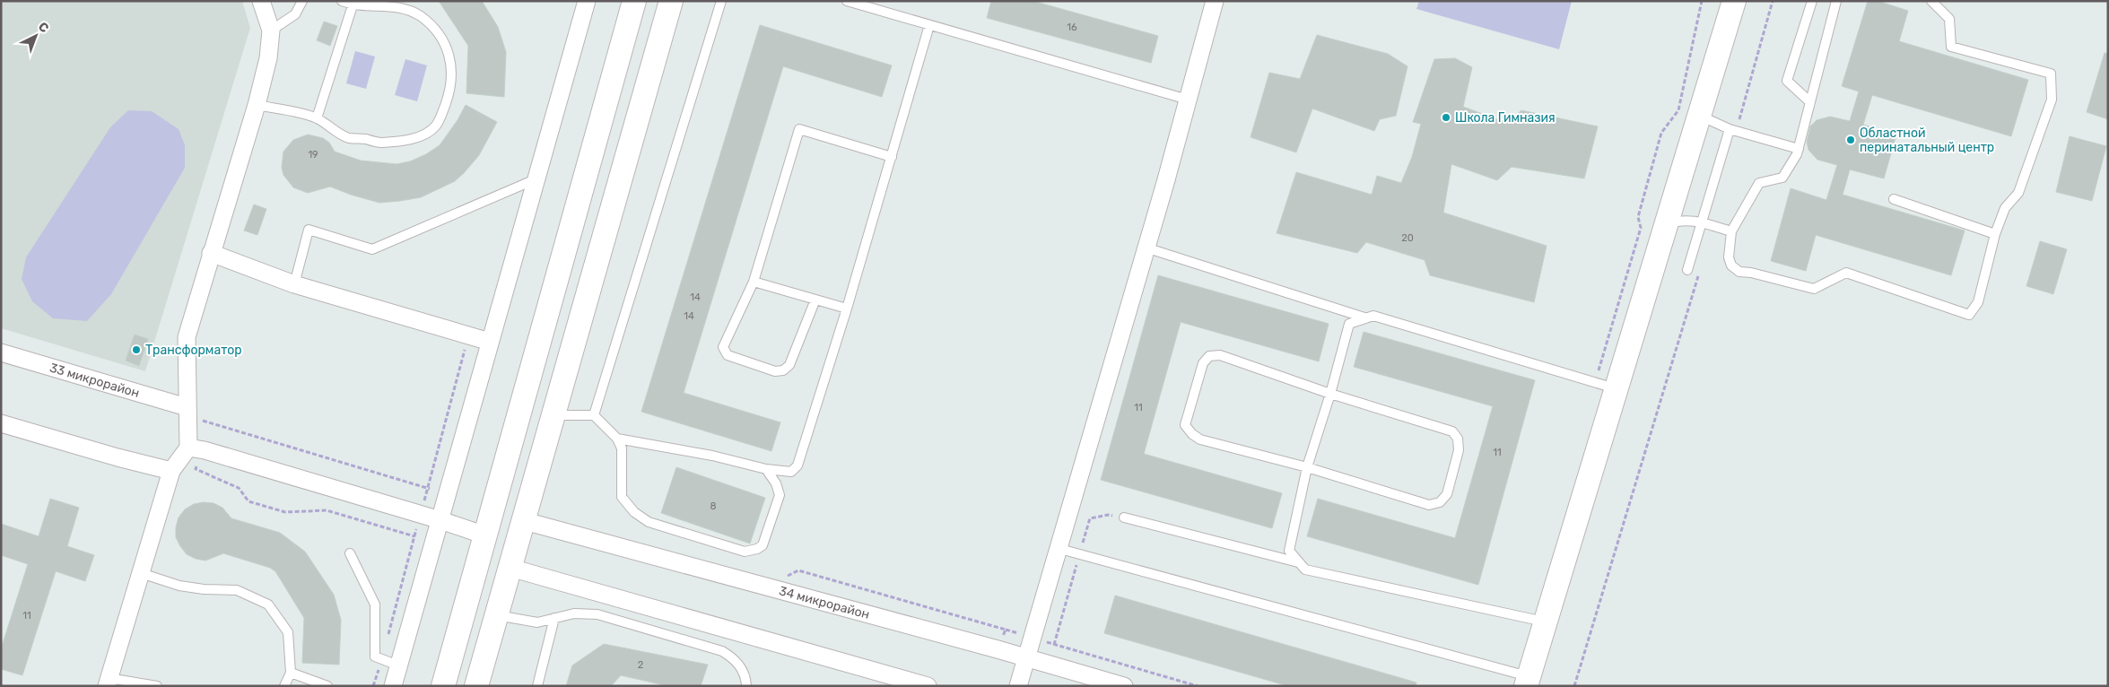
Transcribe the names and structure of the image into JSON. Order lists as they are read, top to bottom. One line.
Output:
{"streets":{"street":["33 микрорайон","34 микрорайон"]},"places":["Школа Гимназия","Областной перинатальный центр","Трансформатор"],"house_numbers":["16","19","20","14","14","11","11","8","11","2"],"north":"top right"}
